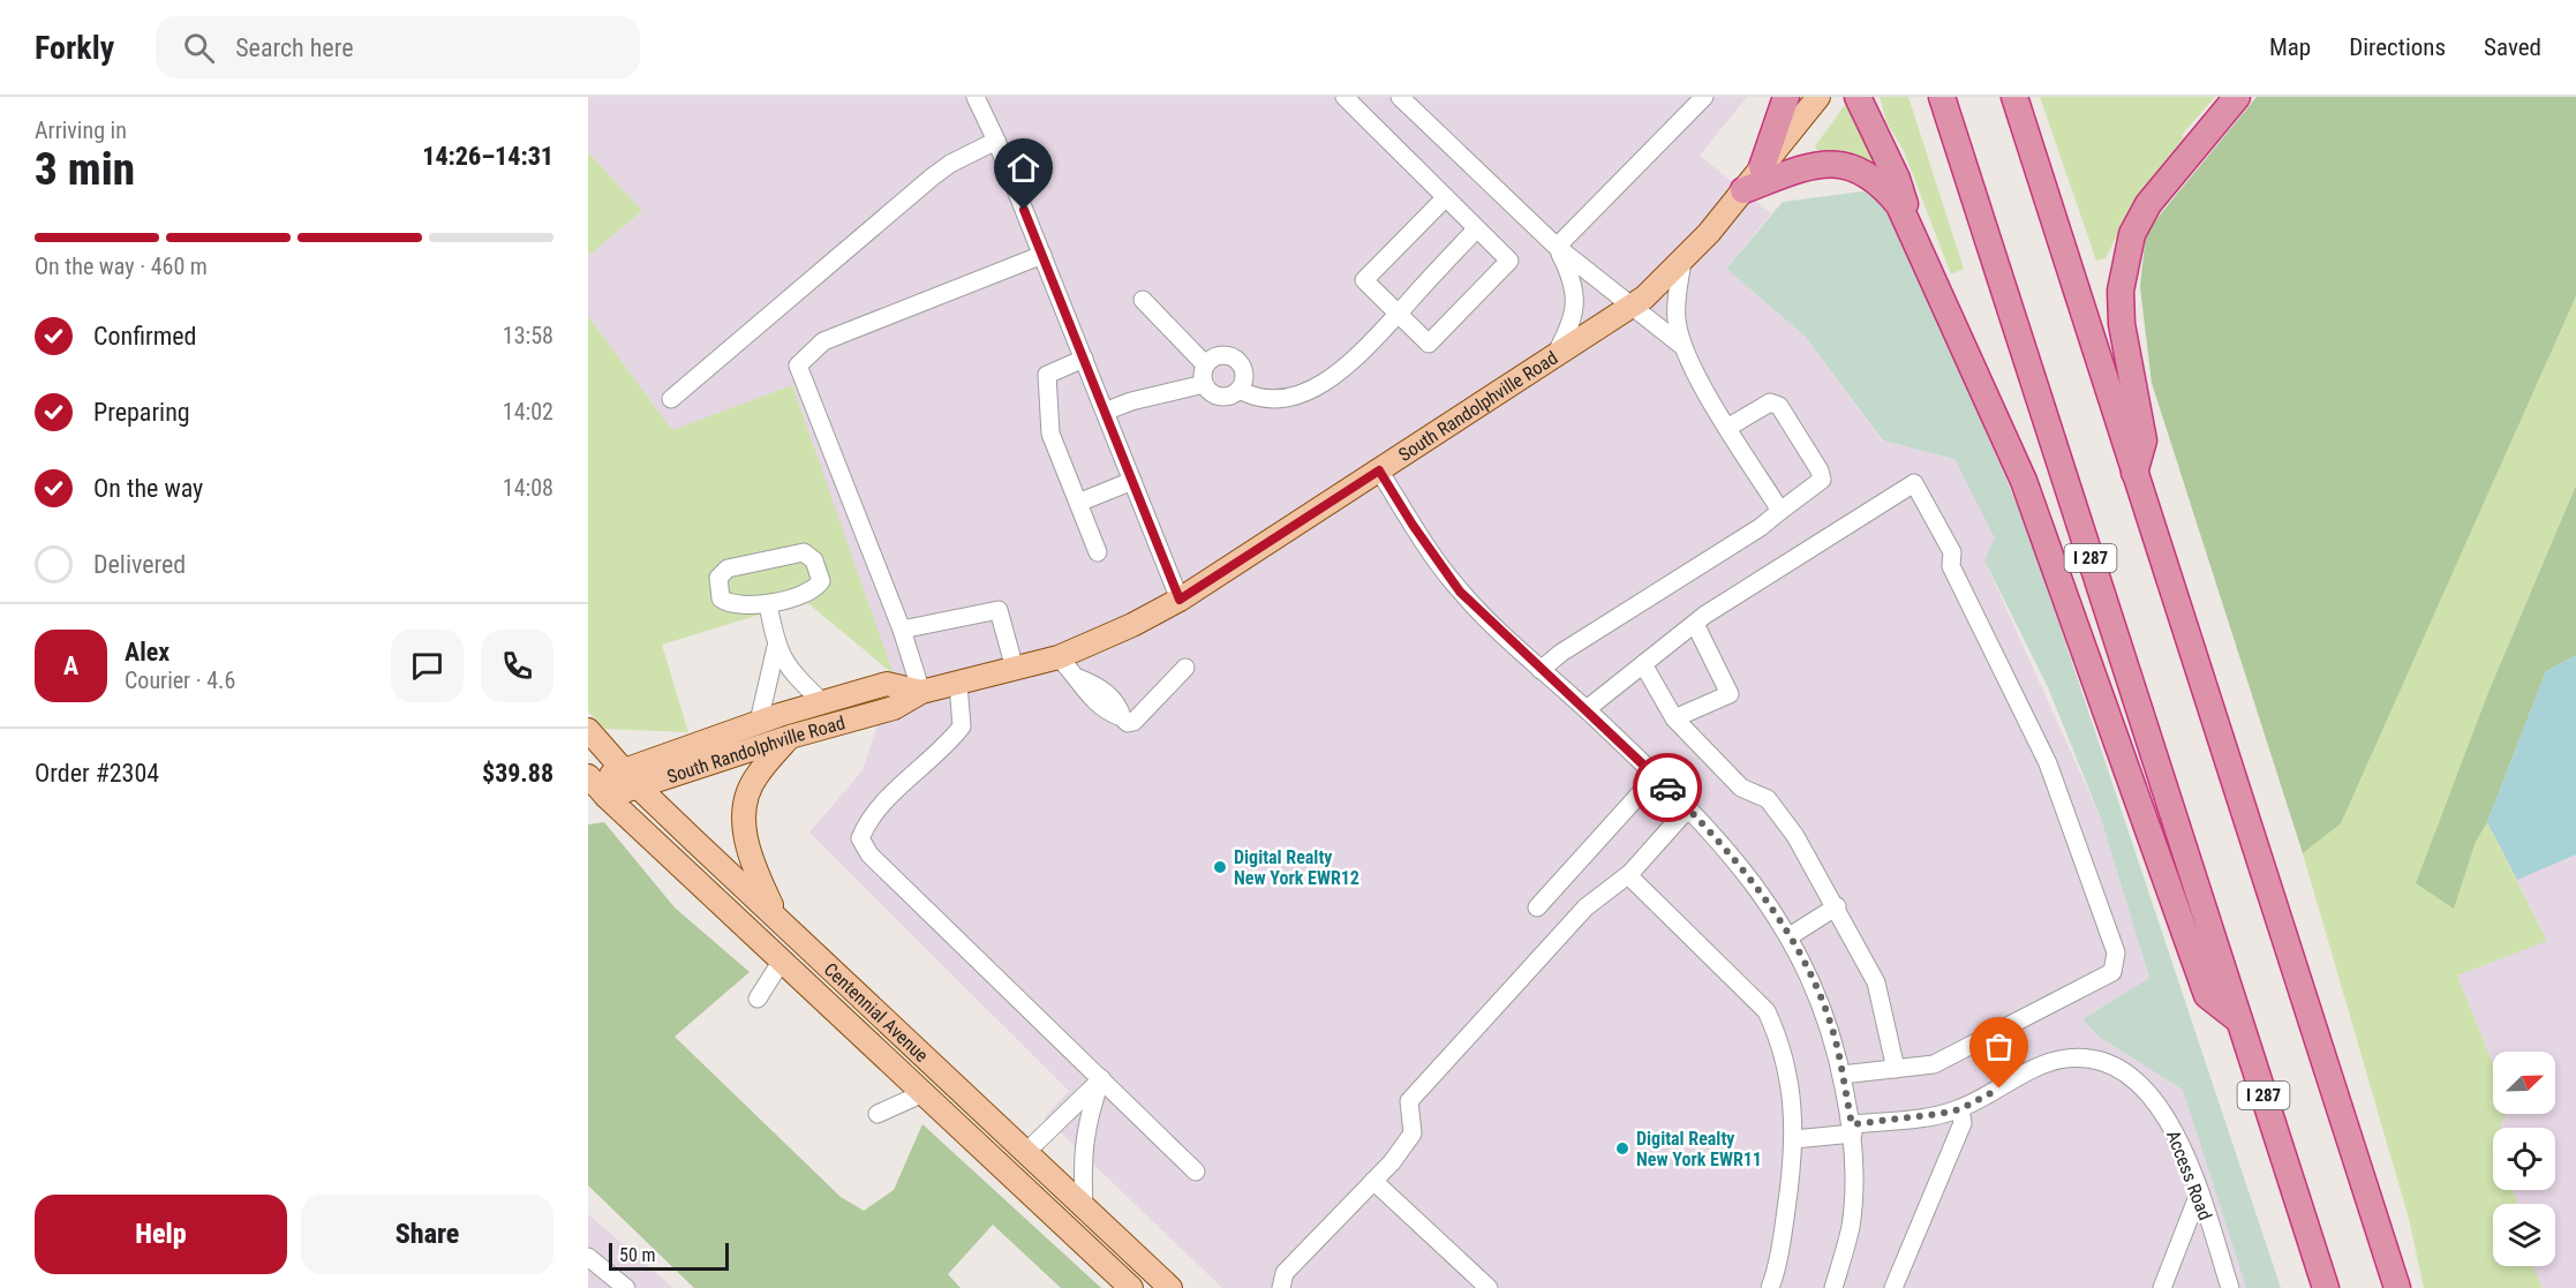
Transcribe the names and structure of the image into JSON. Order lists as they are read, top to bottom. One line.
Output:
{"streets":{"highway":["I 287"],"main road":["South Randolphville Road","Centennial Avenue"],"street":["Access Road"]},"crossings":[["South Randolphville Road","Centennial Avenue"]],"places":["Digital Realty New York EWR12","Digital Realty New York EWR11"],"scale_bar":"50 m","north":"top right","page":{"header":"Forkly","search":"Search here","nav":["Map","Directions","Saved"],"heading":["3 min","Arriving in","14:26–14:31"],"panel":["Alex","Courier · 4.6","Order #2304","$39.88"],"bar":"On the way · 460 m","list":[["Confirmed","13:58"],["Preparing","14:02"],["On the way","14:08"],"Delivered"],"round":"A","buttons":["Help","Share"],"scale":"50 m"}}
